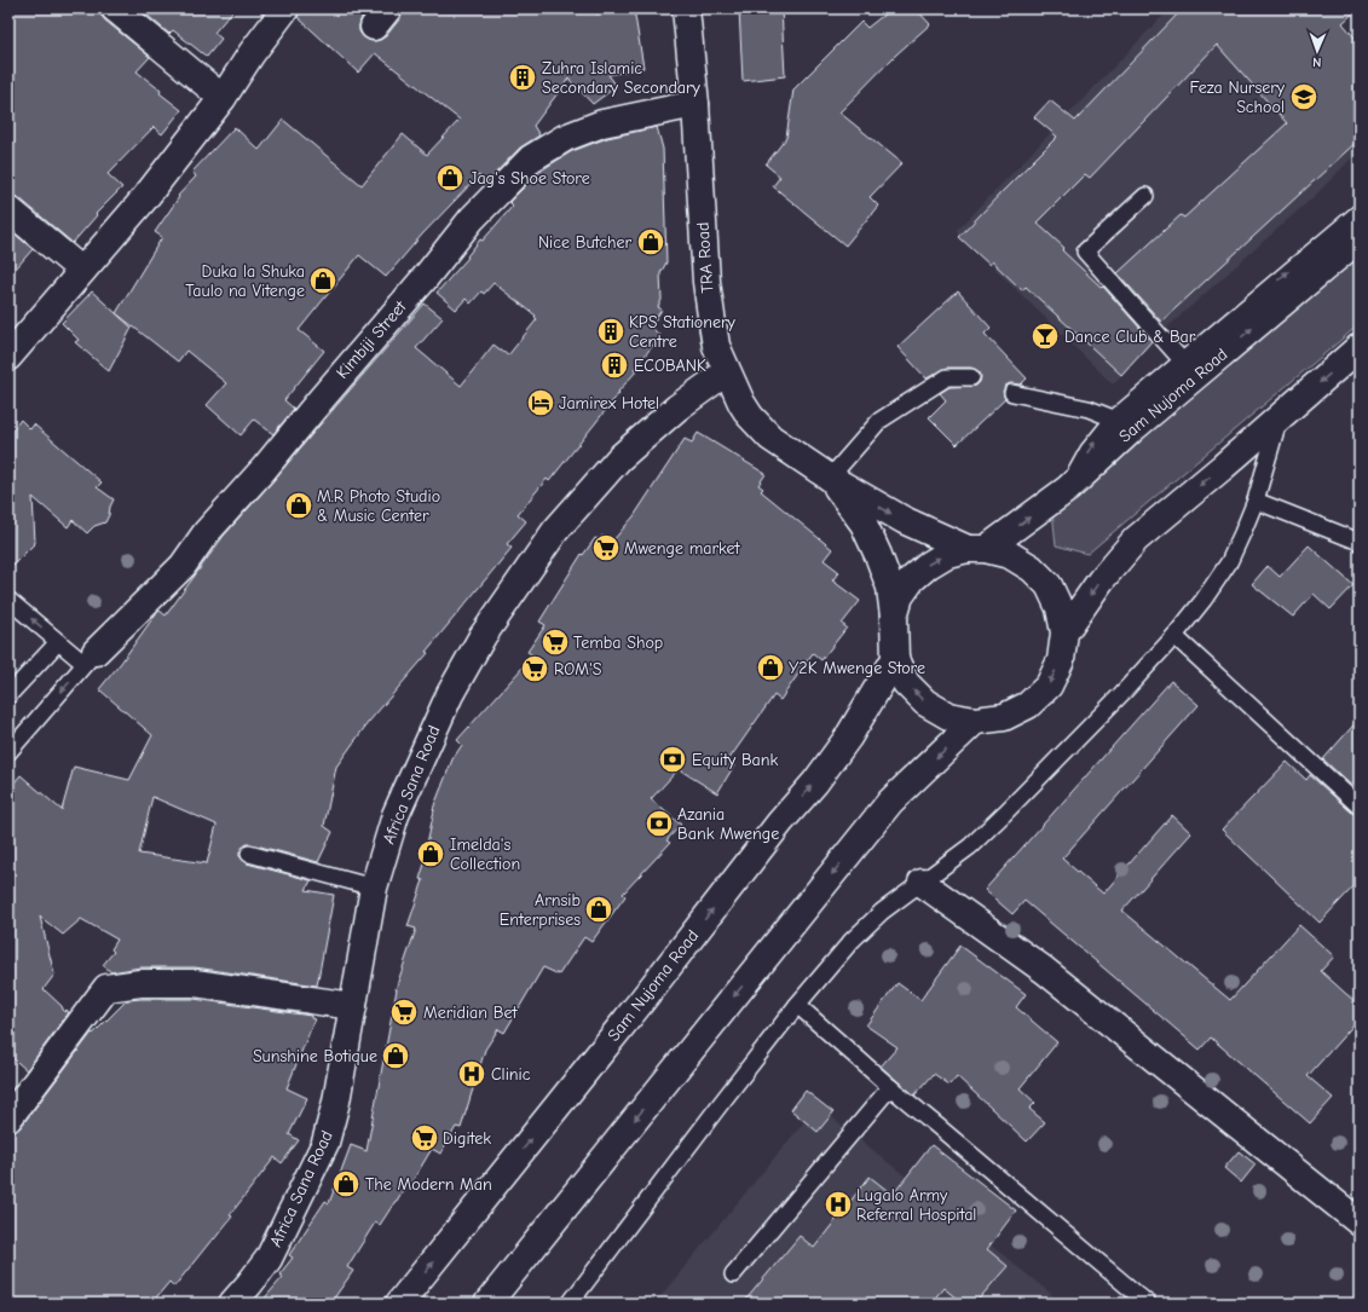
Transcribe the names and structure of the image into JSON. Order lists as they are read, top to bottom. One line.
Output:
{"streets":{"main road":["TRA Road","Kimbiji Street","Sam Nujoma Road","Africa Sana Road"]},"crossings":[["TRA Road","Kimbiji Street"],["TRA Road","Sam Nujoma Road"],["TRA Road","Africa Sana Road"]],"places":{"building":["Zuhra Islamic Secondary Secondary","KPS Stationery Centre","ECOBANK"],"school or university":["Feza Nursery School"],"shop":["Jag's Shoe Store","Nice Butcher","Duka la Shuka Taulo na Vitenge","M.R Photo Studio & Music Center","Y2K Mwenge Store","Imelda's Collection","Arnsib Enterprises","Sunshine Botique","The Modern Man"],"bar":["Dance Club & Bar"],"hotel":["Jamirex Hotel"],"supermarket":["Mwenge market","Temba Shop","ROM'S","Meridian Bet","Digitek"],"bank":["Equity Bank","Azania Bank Mwenge"],"hospital":["Clinic","Lugalo Army Referral Hospital"]},"north":"bottom"}
